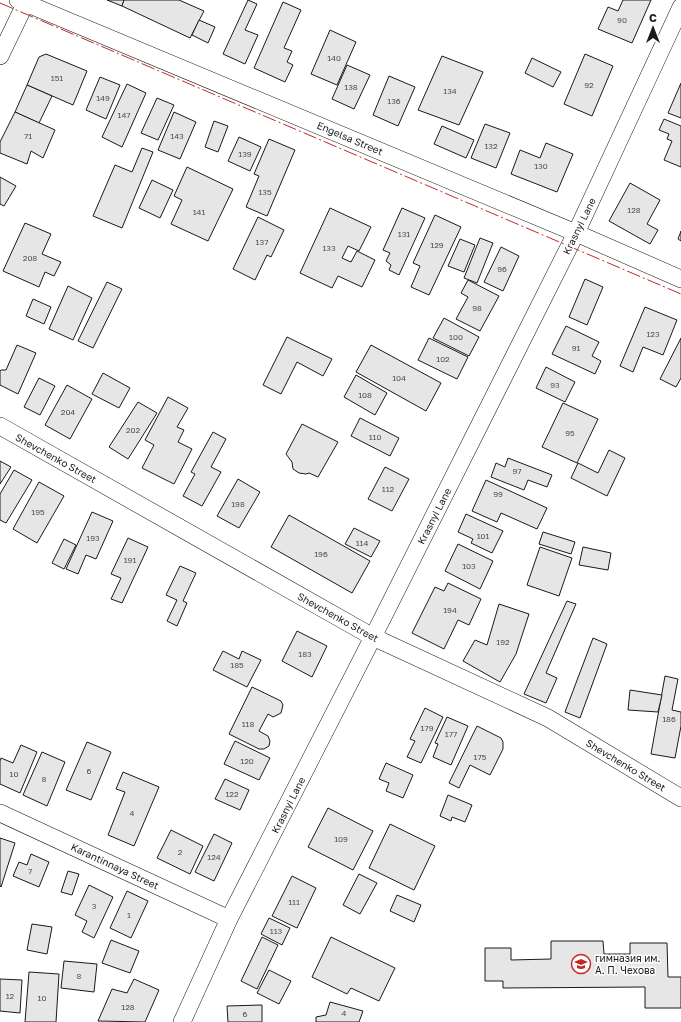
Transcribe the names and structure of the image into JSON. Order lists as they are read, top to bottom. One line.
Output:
{"streets":{"street":["Engelsa Street","Krasnyi Lane","Shevchenko Street","Karantinnaya Street"]},"crossings":[["Engelsa Street","Krasnyi Lane"],["Krasnyi Lane","Shevchenko Street"],["Krasnyi Lane","Karantinnaya Street"]],"places":{"school or university":["гимназия им. А. П. Чехова"]},"house_numbers":["90","140","151","92","138","134","149","136","147","71","143","132","139","130","135","128","141","131","137","129","133","208","96","98","123","100","91","102","104","93","108","204","202","95","110","97","112","99","198","195","101","193","114","196","191","103","194","192","183","185","186","118","179","177","175","120","6","10","8","122","4","109","2","124","7","111","3","1","113","8","12","10","128","4","6"],"north":"top"}
